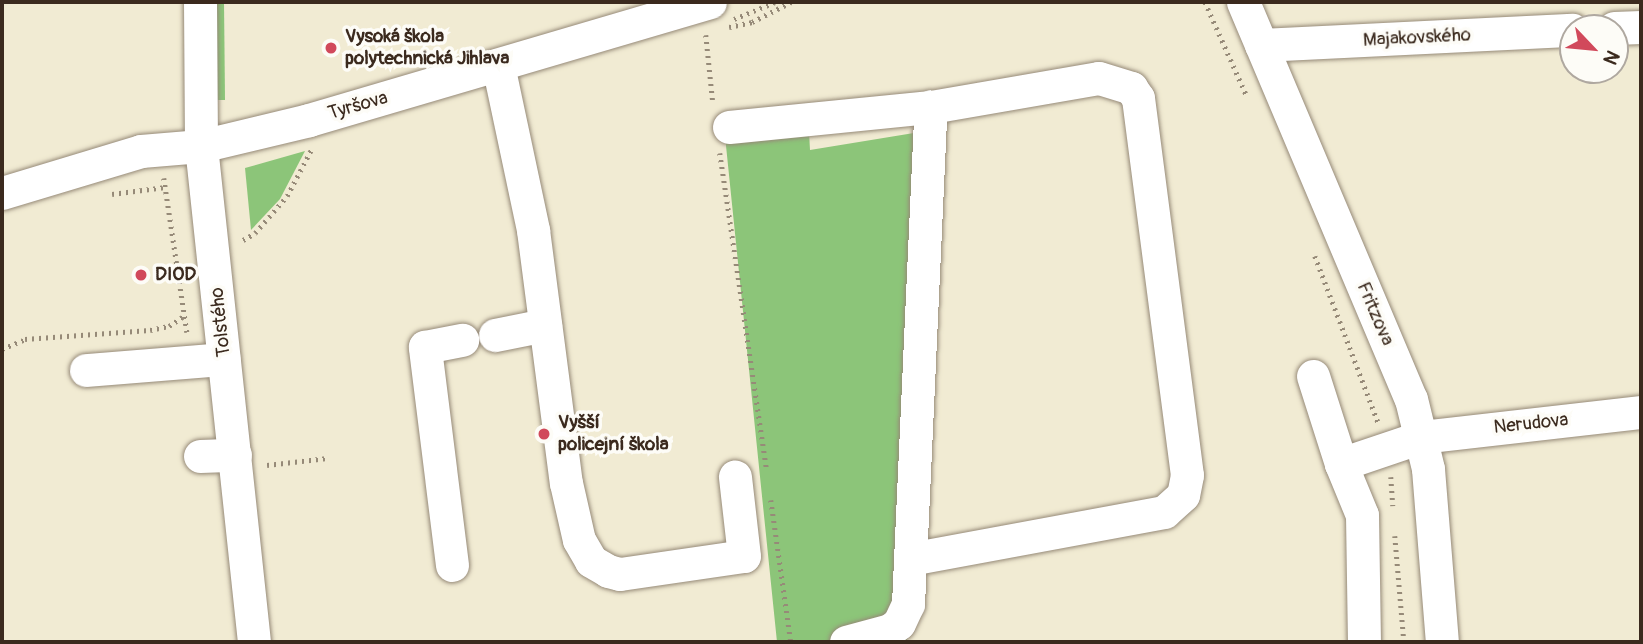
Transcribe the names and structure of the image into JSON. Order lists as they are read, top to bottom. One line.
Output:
{"streets":{"street":["Majakovského","Tyršova","Fritzova","Tolstého","Nerudova"]},"crossings":[["Majakovského","Fritzova"],["Tyršova","Tolstého"],["Fritzova","Nerudova"]],"places":["Vysoká škola polytechnická Jihlava","DIOD","Vyšší policejní škola"],"north":"bottom right"}
